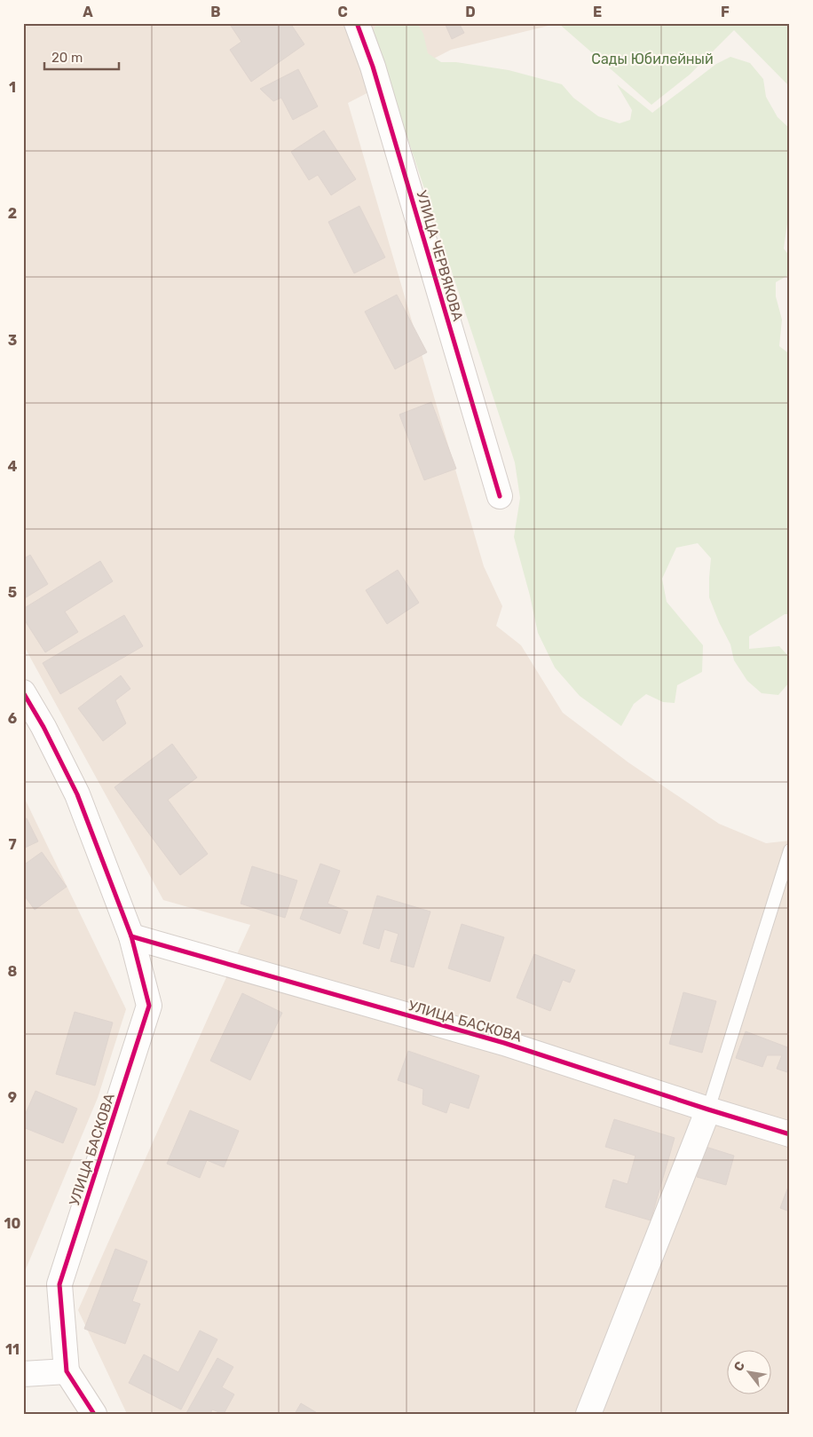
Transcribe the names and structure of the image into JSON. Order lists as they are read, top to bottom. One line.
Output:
{"streets":{"street":["УЛИЦА ЧЕРВЯКОВА","УЛИЦА БАСКОВА"]},"parks":["Сады Юбилейный"],"scale_bar":"20 m","north":"top left","grid":{"columns":["A","B","C","D","E","F"],"rows":["1","2","3","4","5","6","7","8","9","10","11"]}}
